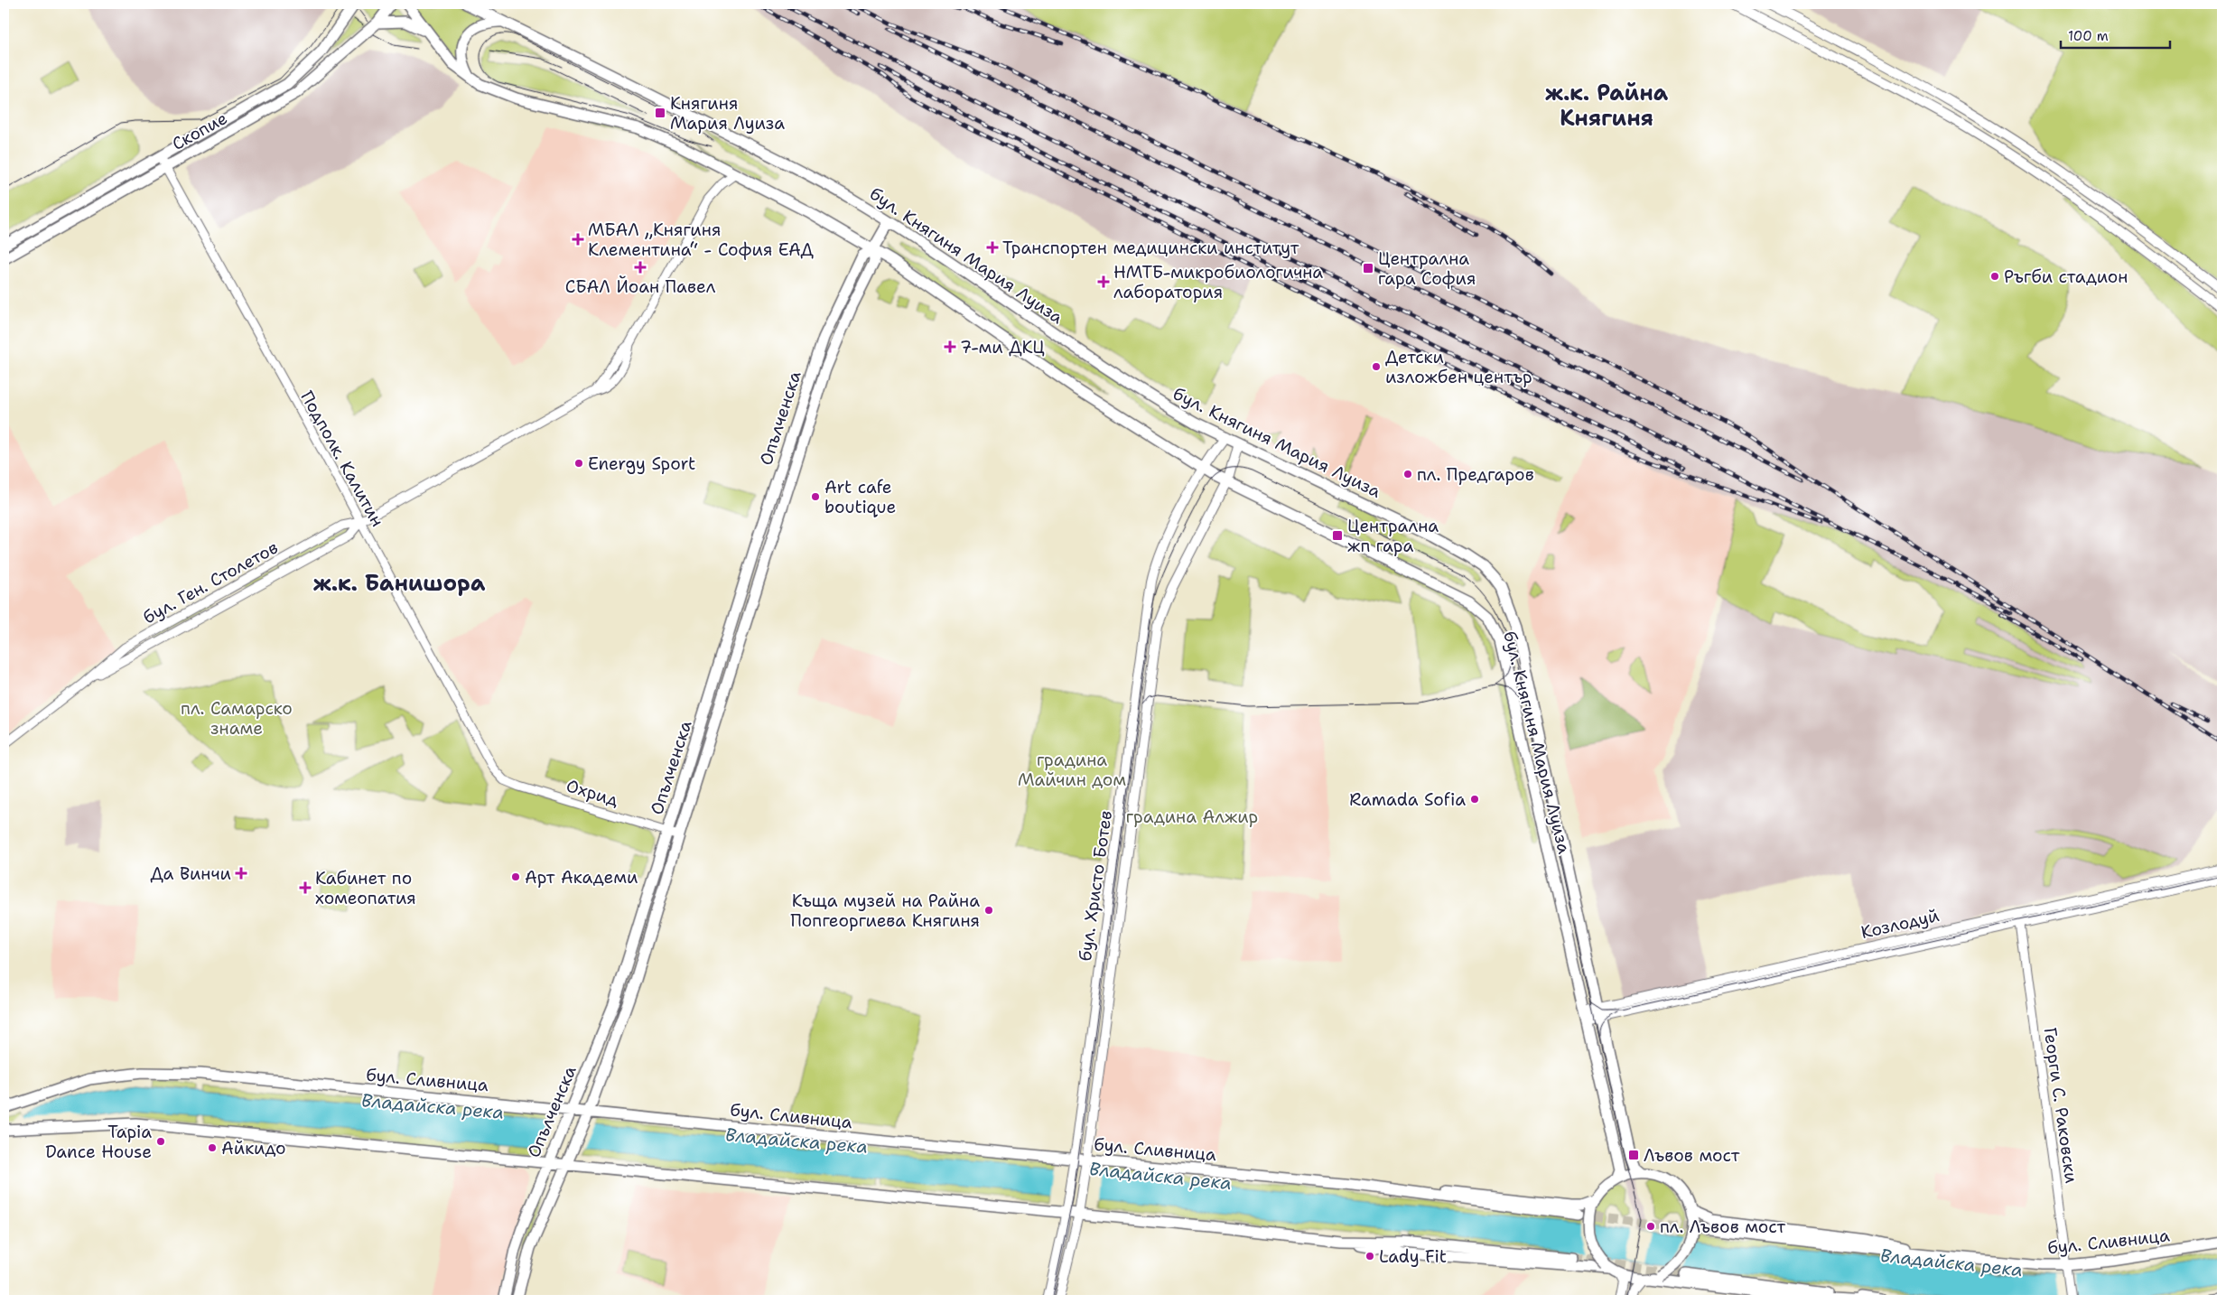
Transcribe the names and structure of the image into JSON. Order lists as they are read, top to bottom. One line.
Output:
{"streets":{"main road":["Скопие","бул. Княгиня Мария Луиза","Опълченска","бул. Христо Ботев","Козлодуй","бул. Сливница"],"street":["Подполк. Калитин","бул. Ген. Столетов","Охрид","Георги С. Раковски"]},"crossings":[["Скопие","Подполк. Калитин"],["бул. Княгиня Мария Луиза","Опълченска"],["бул. Княгиня Мария Луиза","бул. Ген. Столетов"],["бул. Княгиня Мария Луиза","бул. Христо Ботев"],["бул. Княгиня Мария Луиза","Козлодуй"],["Опълченска","Охрид"],["Опълченска","бул. Сливница"],["Подполк. Калитин","бул. Ген. Столетов"],["Подполк. Калитин","Охрид"],["бул. Христо Ботев","бул. Сливница"],["Козлодуй","Георги С. Раковски"],["бул. Сливница","Георги С. Раковски"]],"districts":["ж.к. Райна Княгиня","ж.к. Банишора"],"water":["Владайска река"],"parks":["пл. Самарско знаме","градина Майчин дом","градина Алжир"],"places":{"transit":["Княгиня Мария Луиза","Централна гара София","Централна жп гара","Лъвов мост"],"health":["МБАЛ „Княгиня Клементина“ - София ЕАД","Транспортен медицински институт","СБАЛ Йоан Павел","НМТБ-микробиологична лаборатория","7-ми ДКЦ","Да Винчи","Кабинет по хомеопатия"],"other":["Ръгби стадион","Детски изложбен център","Energy Sport","пл. Предгаров","Art cafe boutique","Ramada Sofia","Арт Академи","Къща музей на Райна Попгеоргиева Княгиня","Tapia Dance House","Айкидо","пл. Лъвов мост","Lady Fit"]},"scale_bar":"100 m"}
